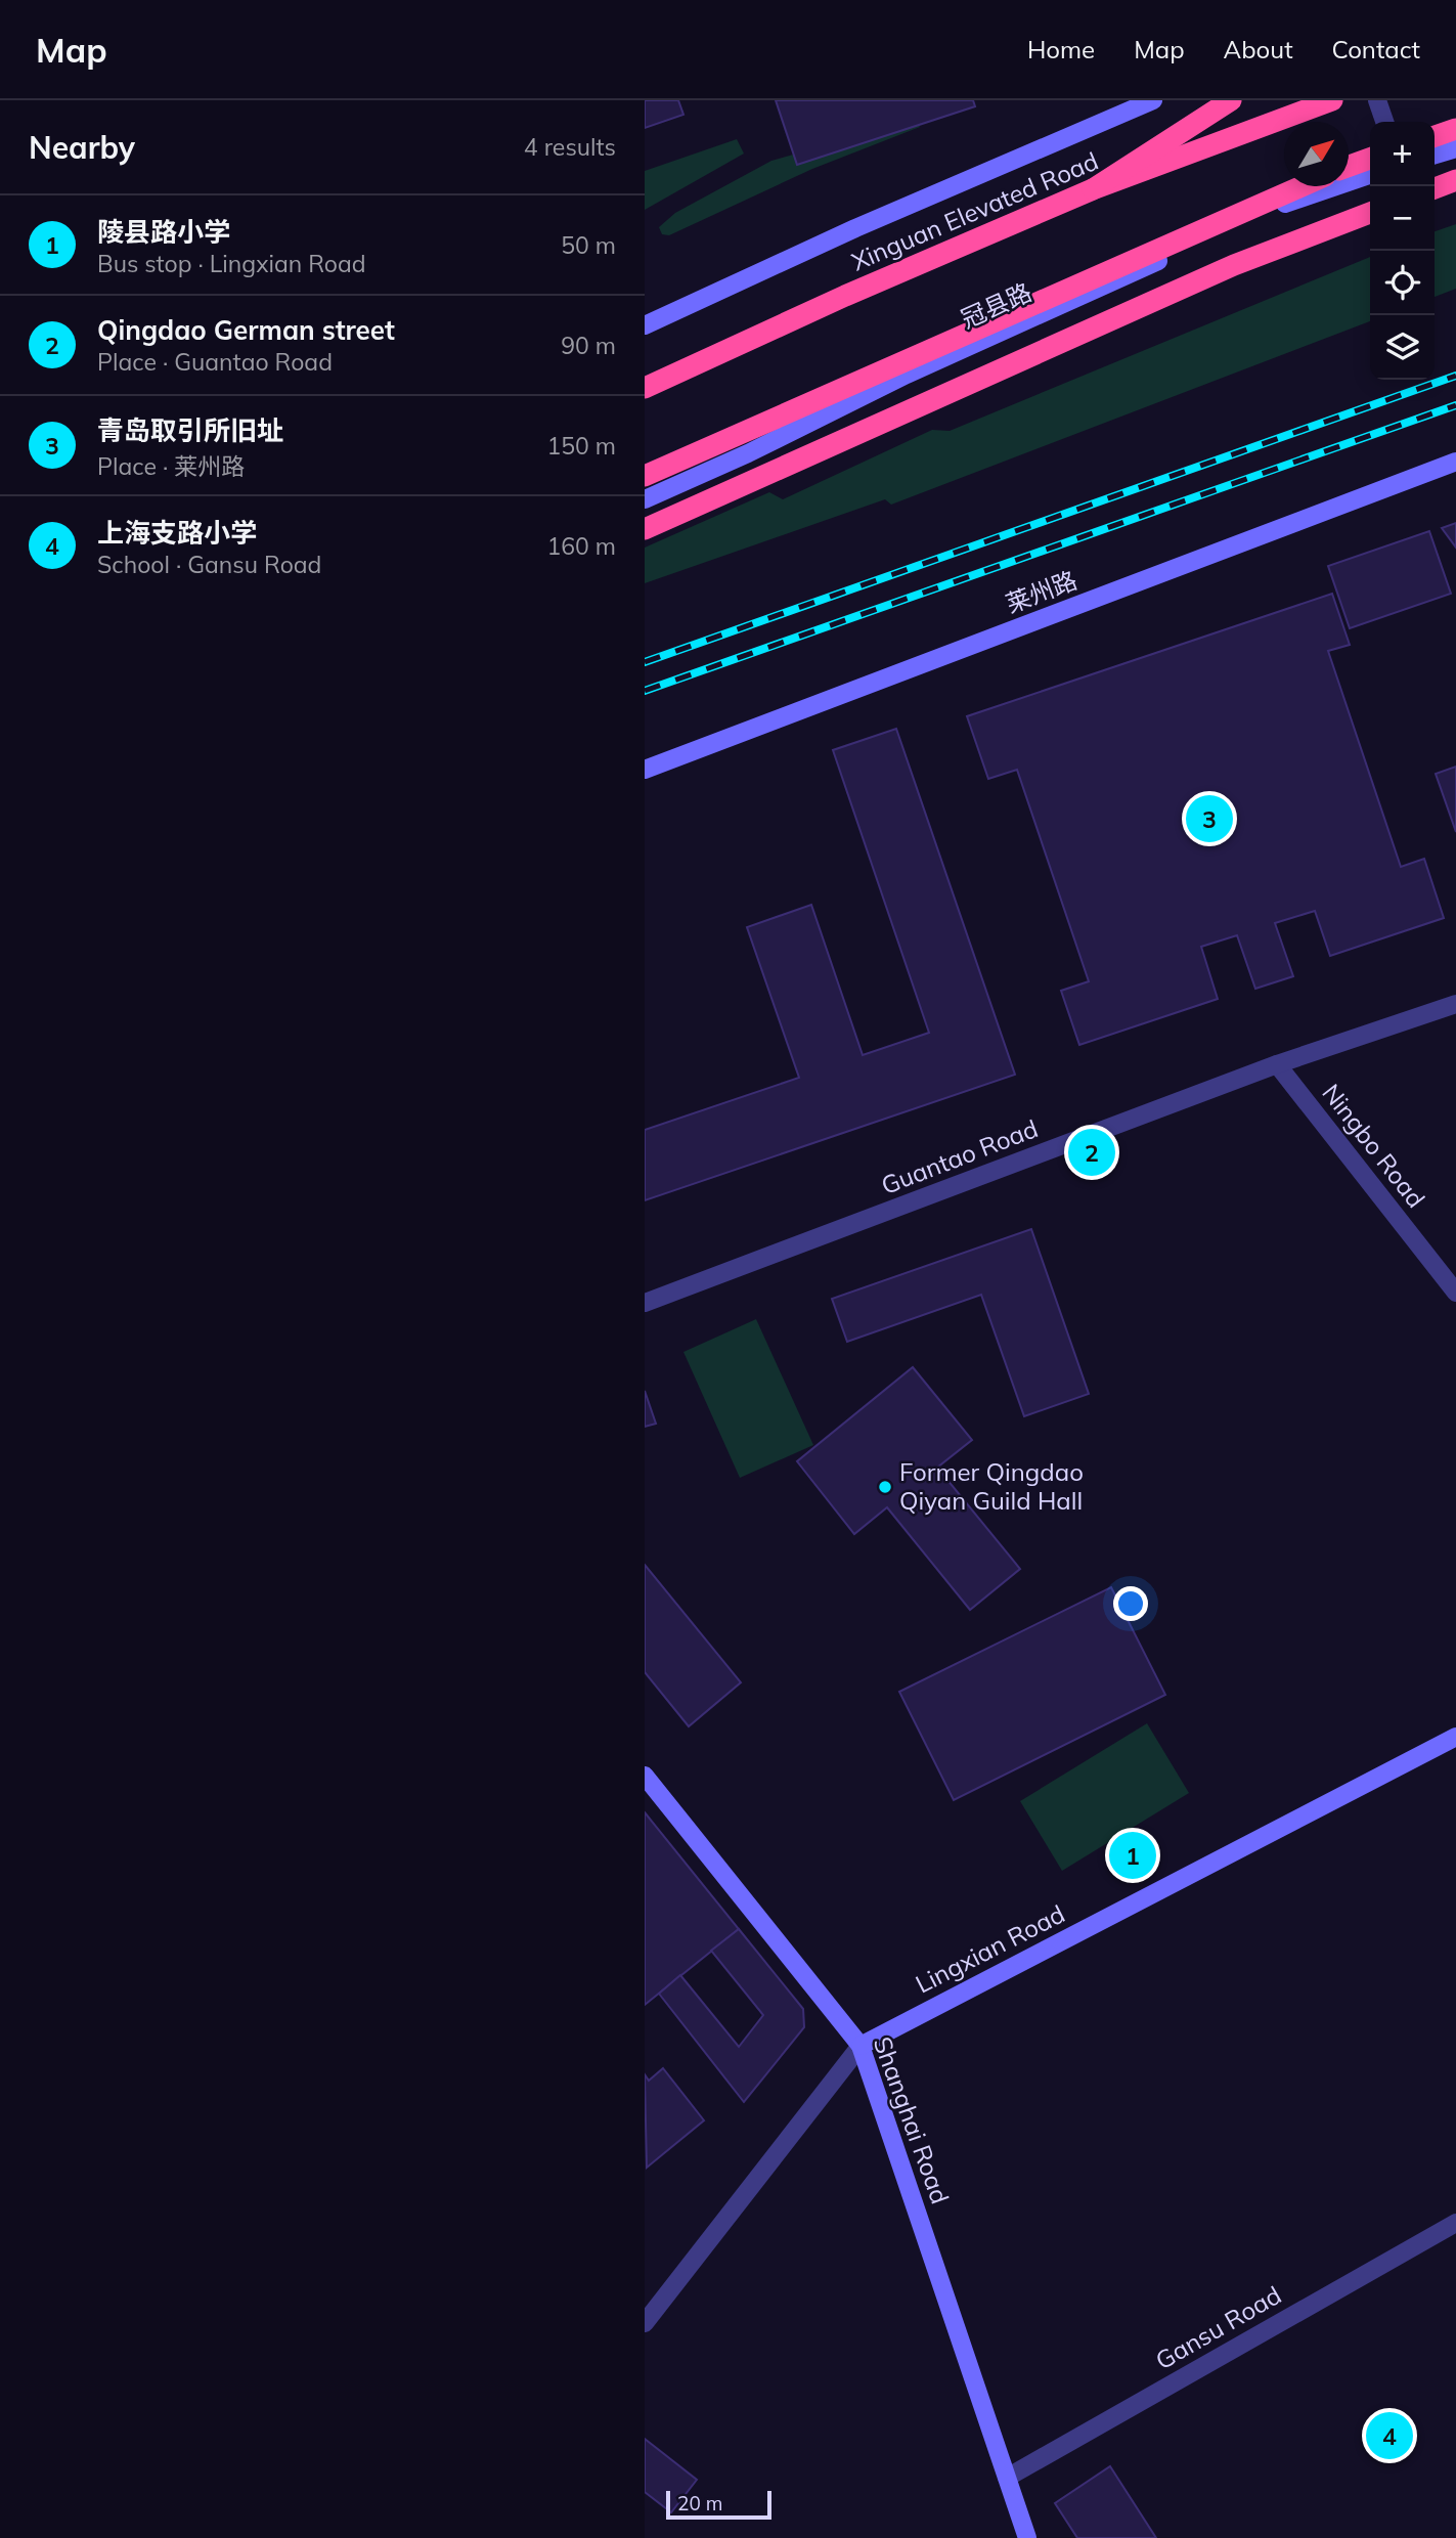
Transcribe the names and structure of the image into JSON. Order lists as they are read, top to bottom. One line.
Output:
{"streets":{"highway":["Xinguan Elevated Road"],"street":["冠县路","莱州路","Ningbo Road","Guantao Road","Lingxian Road","Shanghai Road","Gansu Road"]},"crossings":[["Ningbo Road","Guantao Road"],["Lingxian Road","Shanghai Road"],["Shanghai Road","Gansu Road"]],"places":["Former Qingdao Qiyan Guild Hall"],"scale_bar":"20 m","north":"top right","page":{"header":"Map","nav":["Home","Map","About","Contact"],"heading":["Nearby","4 results"],"map_buttons":["+","−"],"list":[{"mark":"1","name":"陵县路小学","note":"Bus stop · Lingxian Road","value":"50 m"},{"mark":"2","name":"Qingdao German street","note":"Place · Guantao Road","value":"90 m"},{"mark":"3","name":"青岛取引所旧址","note":"Place · 莱州路","value":"150 m"},{"mark":"4","name":"上海支路小学","note":"School · Gansu Road","value":"160 m"}],"pins":["3","2","1","4"],"scale":"20 m"}}
